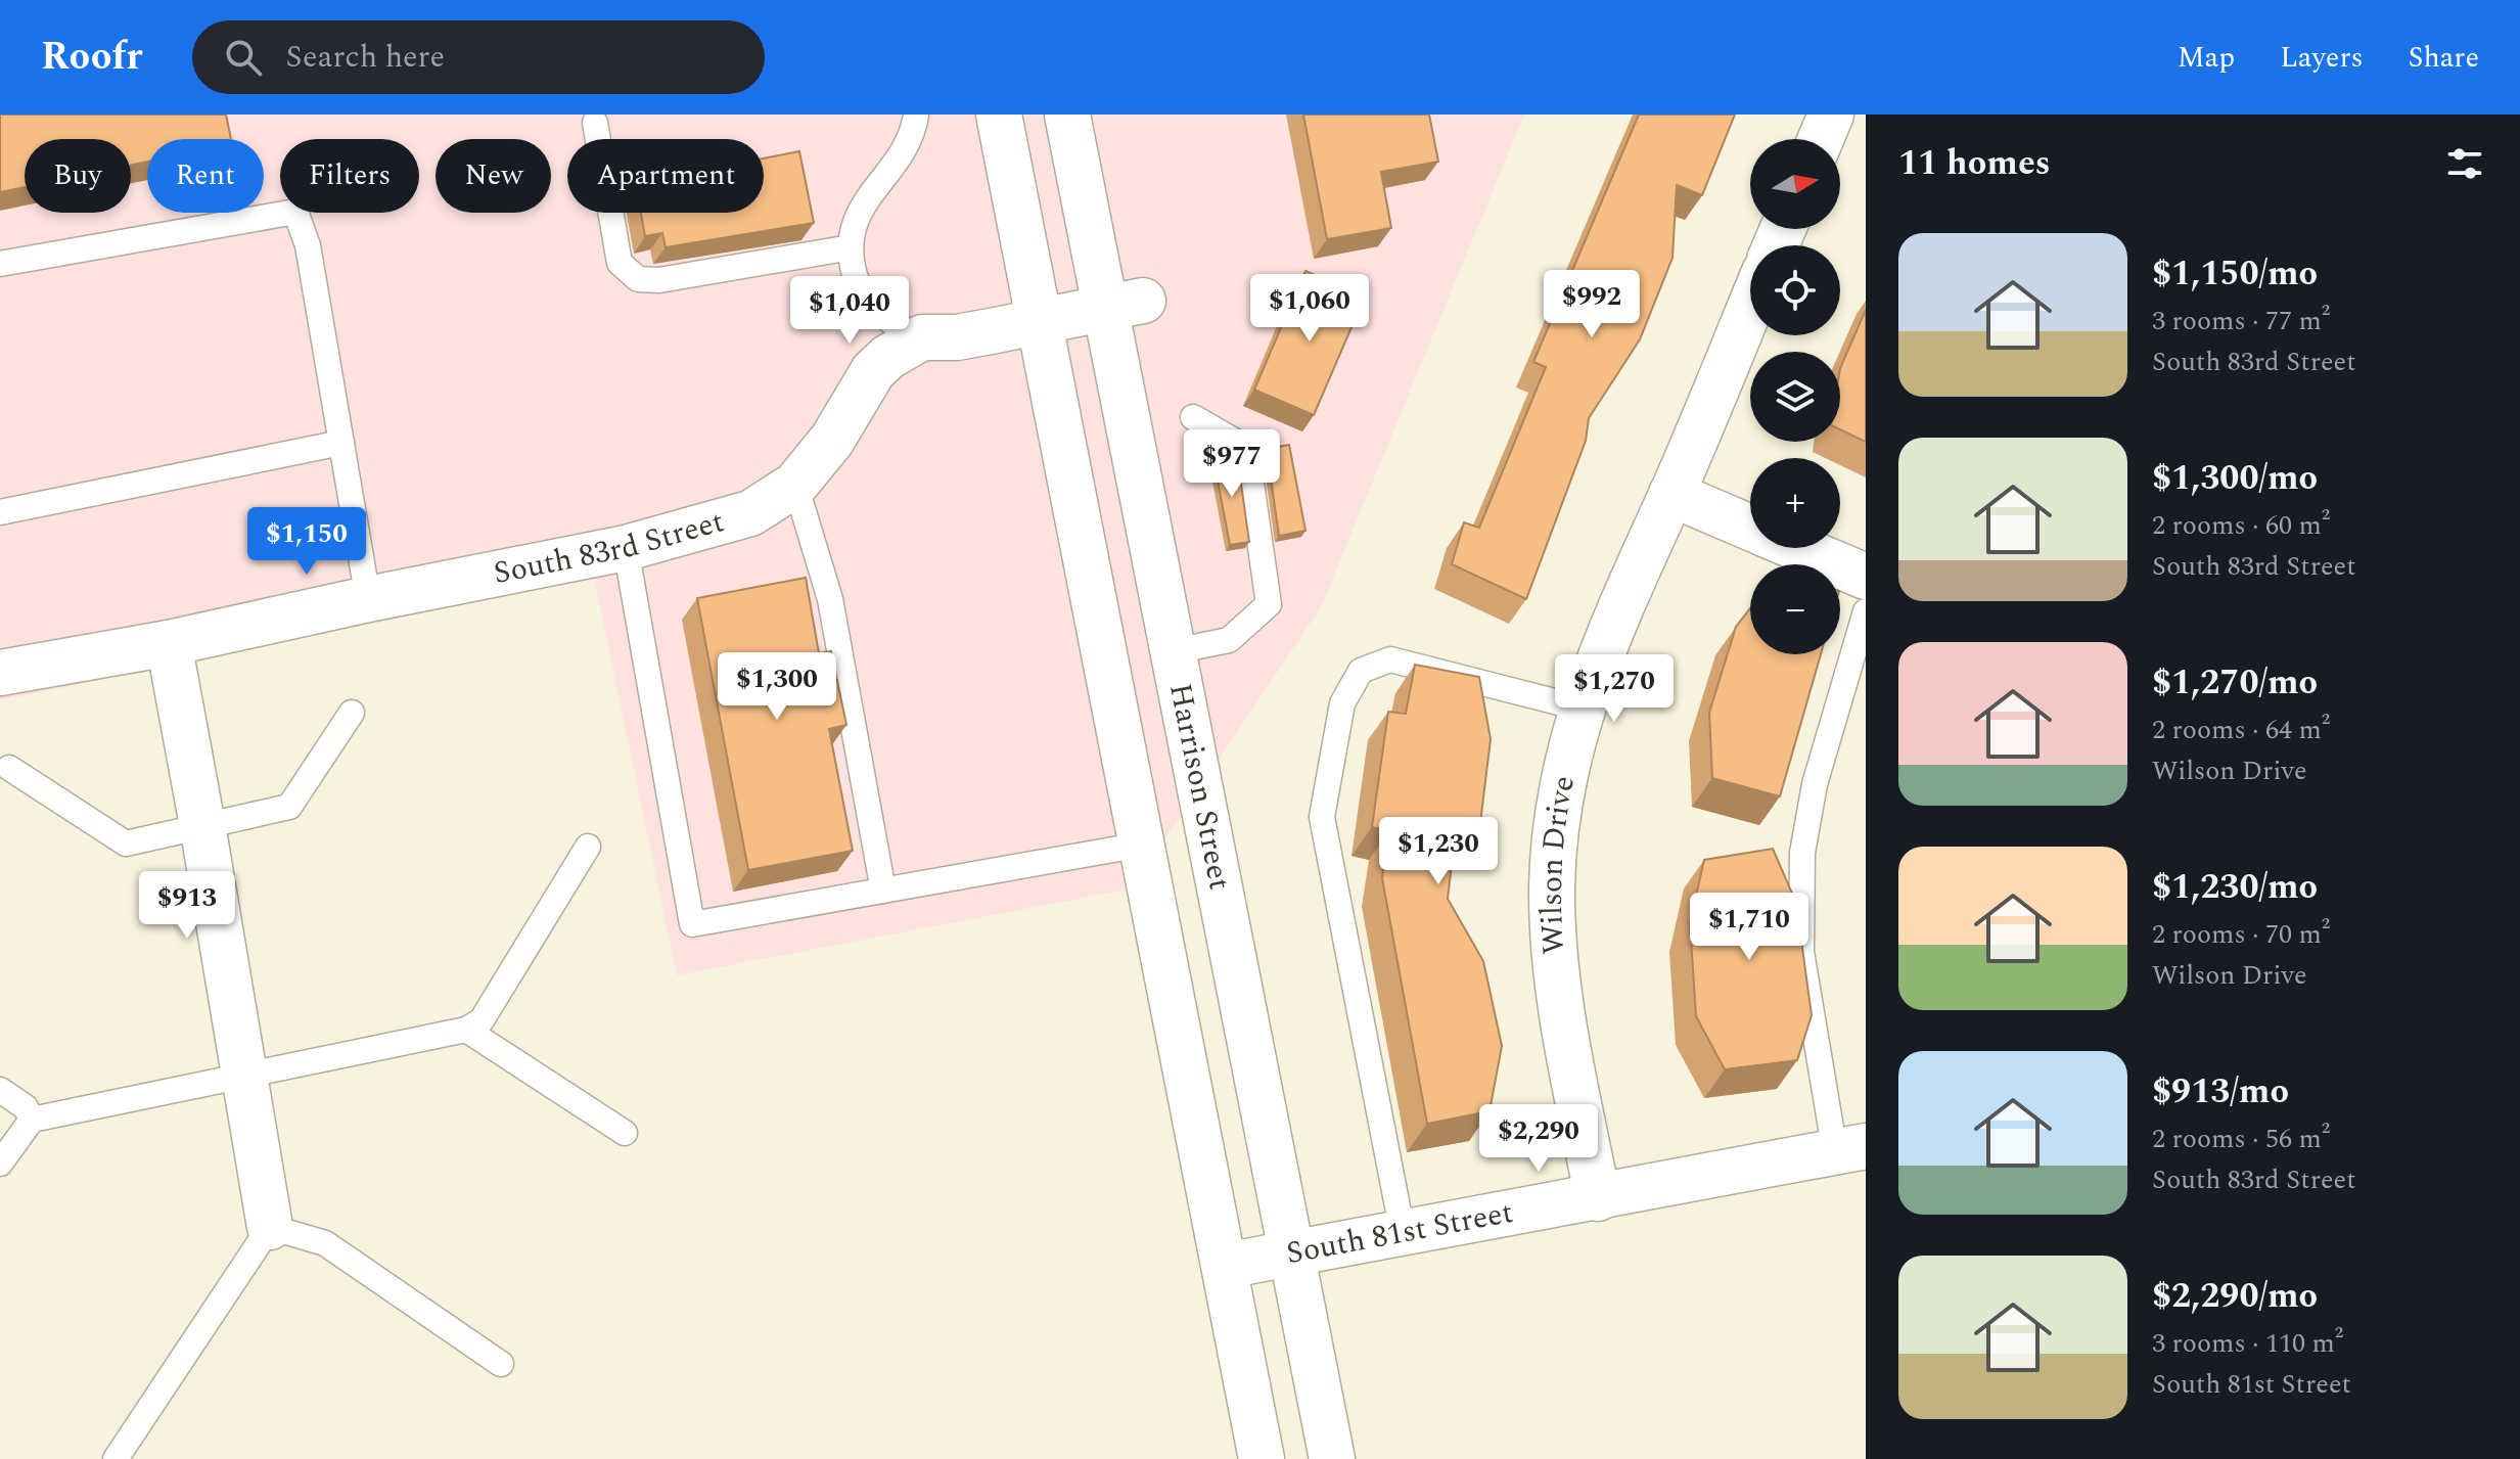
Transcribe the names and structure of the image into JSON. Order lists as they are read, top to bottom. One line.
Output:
{"streets":{"street":["South 83rd Street","Harrison Street","Wilson Drive","South 81st Street"]},"crossings":[["South 83rd Street","Harrison Street"],["Harrison Street","South 81st Street"],["Wilson Drive","South 81st Street"]],"north":"right","page":{"header":"Roofr","search":"Search here","nav":["Map","Layers","Share"],"heading":"11 homes","map_buttons":["+","−"],"chip":["Buy","Rent","Filters","New","Apartment"],"list":[{"name":"$1,150/mo","note":"3 rooms · 77 m² · South 83rd Street"},{"name":"$1,300/mo","note":"2 rooms · 60 m² · South 83rd Street"},{"name":"$1,270/mo","note":"2 rooms · 64 m² · Wilson Drive"},{"name":"$1,230/mo","note":"2 rooms · 70 m² · Wilson Drive"},{"name":"$913/mo","note":"2 rooms · 56 m² · South 83rd Street"},{"name":"$2,290/mo","note":"3 rooms · 110 m² · South 81st Street"}],"price":["$992","$1,060","$1,040","$977","$1,150","$1,300","$1,270","$1,230","$913","$1,710","$2,290"]}}
